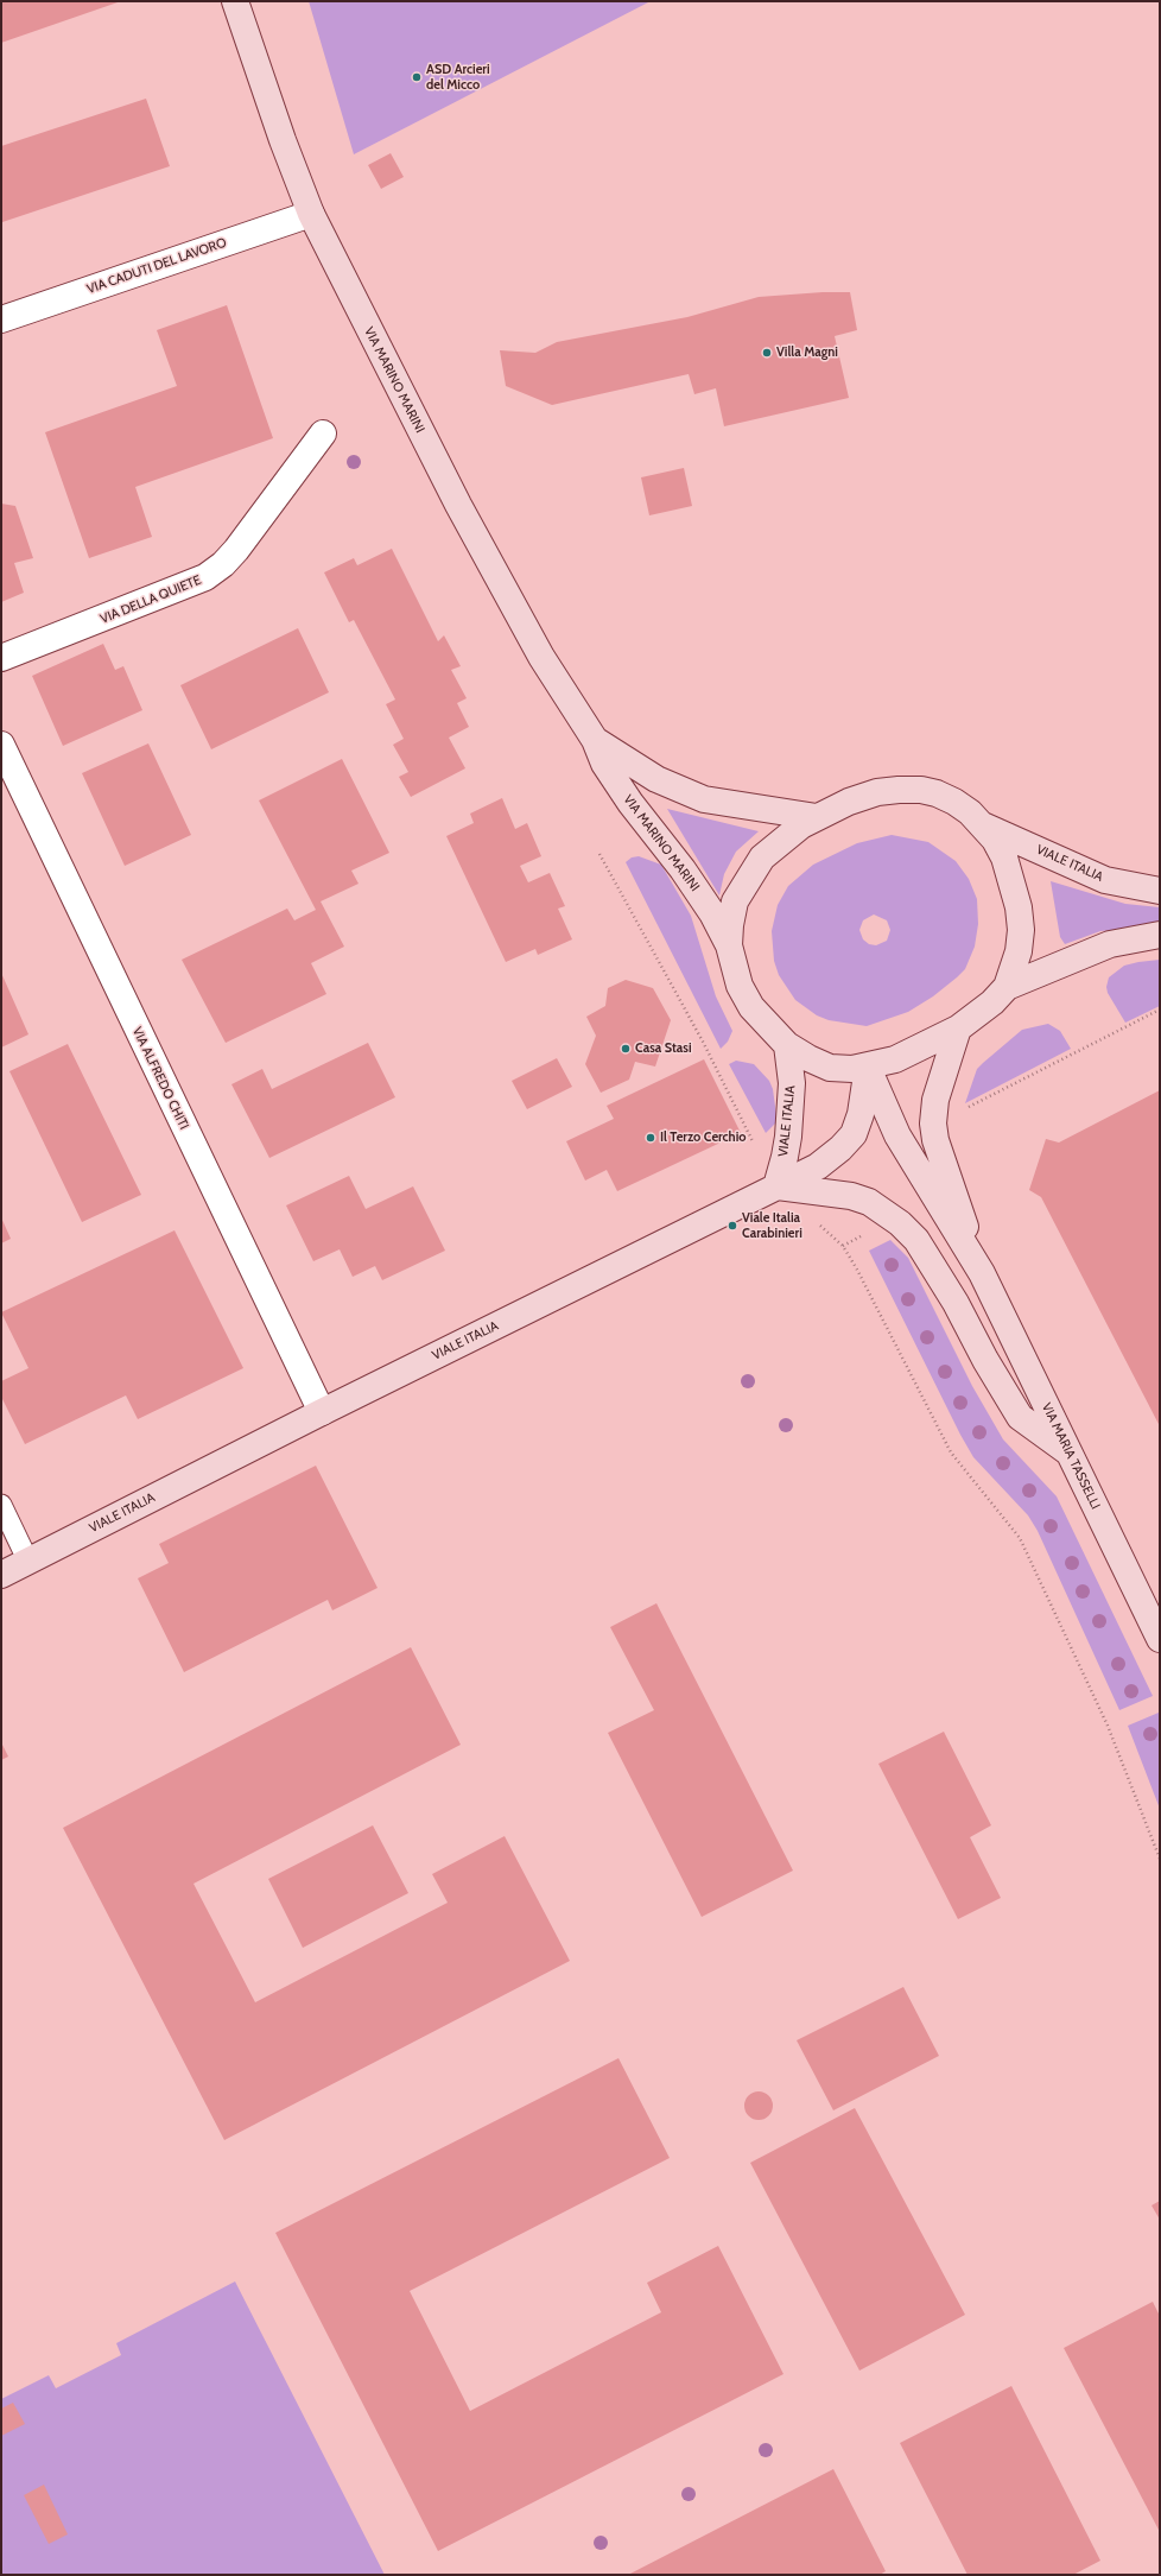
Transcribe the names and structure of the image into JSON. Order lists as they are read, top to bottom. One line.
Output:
{"streets":{"main road":["VIA MARINO MARINI","VIALE ITALIA","VIA MARIA TASSELLI"],"street":["VIA CADUTI DEL LAVORO","VIA DELLA QUIETE","VIA ALFREDO CHITI"]},"crossings":[["VIA CADUTI DEL LAVORO","VIA MARINO MARINI"],["VIALE ITALIA","VIA ALFREDO CHITI"]],"places":["ASD Arcieri del Micco","Villa Magni","Casa Stasi","Il Terzo Cerchio","Viale Italia Carabinieri"]}
